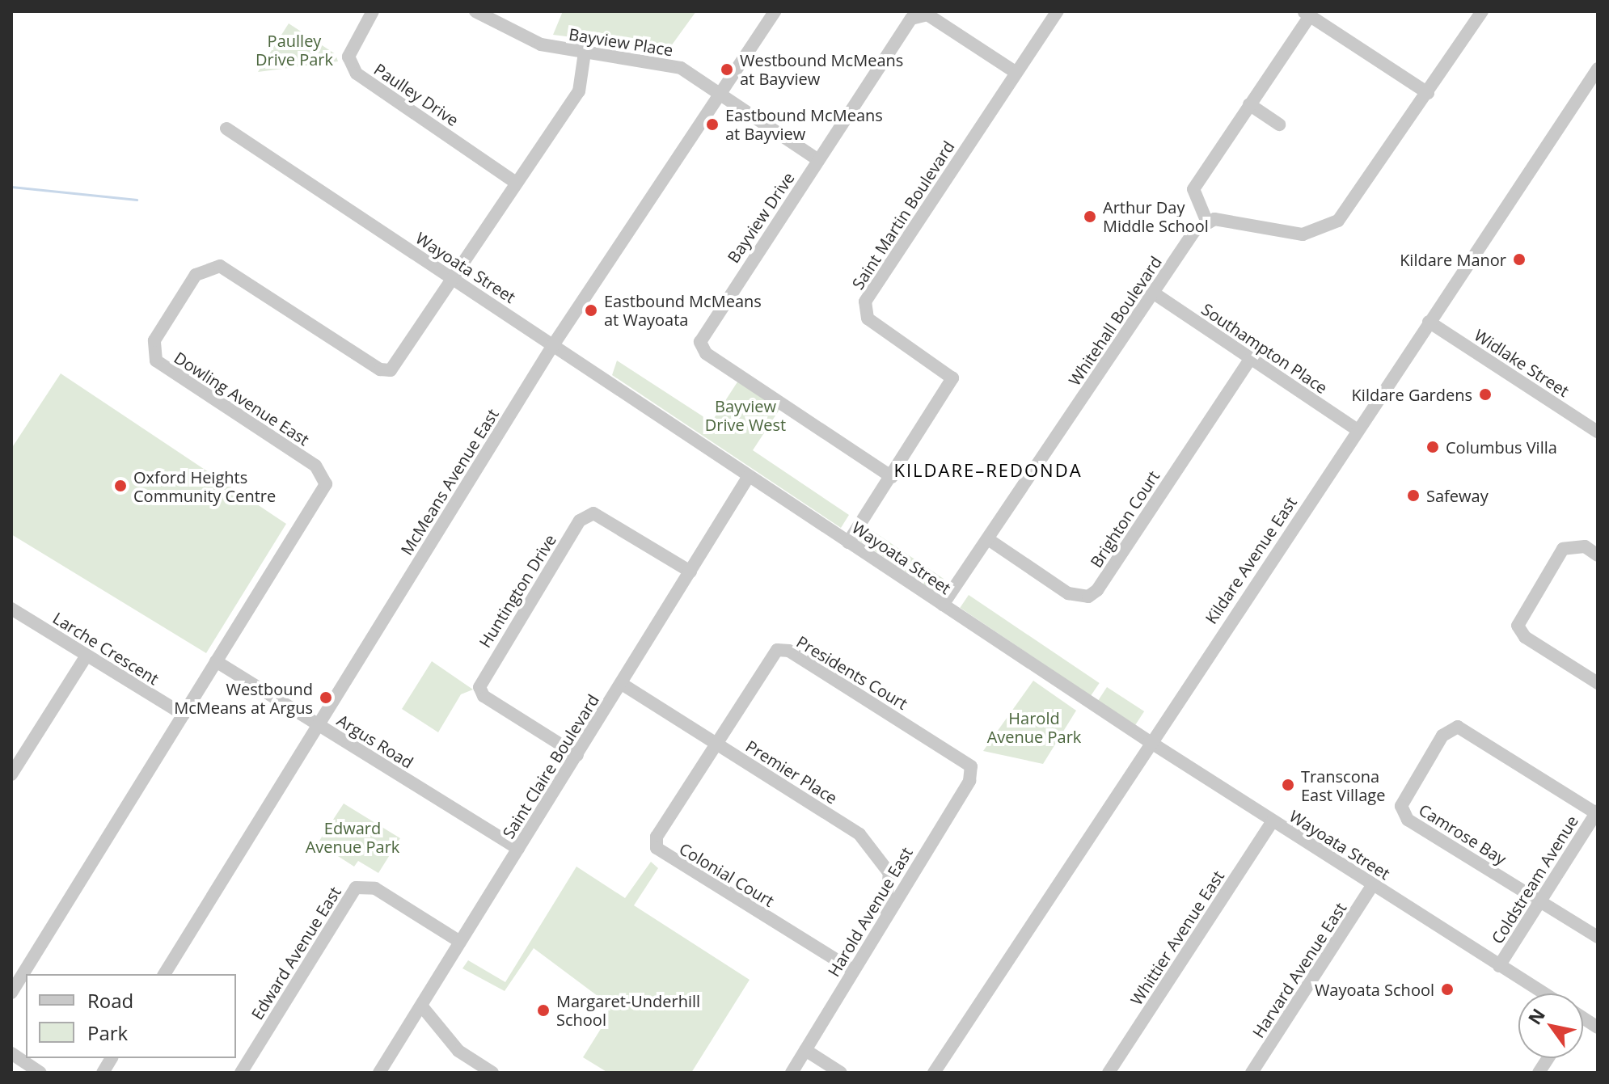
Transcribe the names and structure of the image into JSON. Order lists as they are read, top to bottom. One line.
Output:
{"streets":{"street":["Bayview Place","Paulley Drive","Saint Martin Boulevard","Bayview Drive","Wayoata Street","Whitehall Boulevard","Southampton Place","Widlake Street","Dowling Avenue East","McMeans Avenue East","Brighton Court","Kildare Avenue East","Huntington Drive","Larche Crescent","Presidents Court","Argus Road","Saint Claire Boulevard","Premier Place","Camrose Bay","Colonial Court","Coldstream Avenue","Harold Avenue East","Whittier Avenue East","Edward Avenue East","Harvard Avenue East"]},"crossings":[["Bayview Place","Bayview Drive"],["Bayview Place","Dowling Avenue East"],["Bayview Place","McMeans Avenue East"],["Paulley Drive","Dowling Avenue East"],["Saint Martin Boulevard","Bayview Drive"],["Saint Martin Boulevard","Wayoata Street"],["Wayoata Street","Whitehall Boulevard"],["Wayoata Street","Dowling Avenue East"],["Wayoata Street","McMeans Avenue East"],["Wayoata Street","Kildare Avenue East"],["Wayoata Street","Saint Claire Boulevard"],["Wayoata Street","Coldstream Avenue"],["Wayoata Street","Whittier Avenue East"],["Wayoata Street","Harvard Avenue East"],["Whitehall Boulevard","Southampton Place"],["Whitehall Boulevard","Brighton Court"],["Southampton Place","Brighton Court"],["Southampton Place","Kildare Avenue East"],["Widlake Street","Kildare Avenue East"],["Dowling Avenue East","Larche Crescent"],["Dowling Avenue East","Argus Road"],["McMeans Avenue East","Argus Road"],["Huntington Drive","Saint Claire Boulevard"],["Presidents Court","Premier Place"],["Presidents Court","Colonial Court"],["Presidents Court","Harold Avenue East"],["Argus Road","Saint Claire Boulevard"],["Saint Claire Boulevard","Premier Place"],["Saint Claire Boulevard","Edward Avenue East"],["Premier Place","Colonial Court"],["Premier Place","Harold Avenue East"],["Camrose Bay","Coldstream Avenue"],["Colonial Court","Harold Avenue East"]],"districts":["KILDARE–REDONDA"],"parks":["Paulley Drive Park","Bayview Drive West","Harold Avenue Park","Edward Avenue Park"],"places":["Westbound McMeans at Bayview","Eastbound McMeans at Bayview","Arthur Day Middle School","Kildare Manor","Eastbound McMeans at Wayoata","Kildare Gardens","Columbus Villa","Oxford Heights Community Centre","Safeway","Westbound McMeans at Argus","Transcona East Village","Wayoata School","Margaret-Underhill School"],"legend":["Road","Park"],"north":"top left"}
